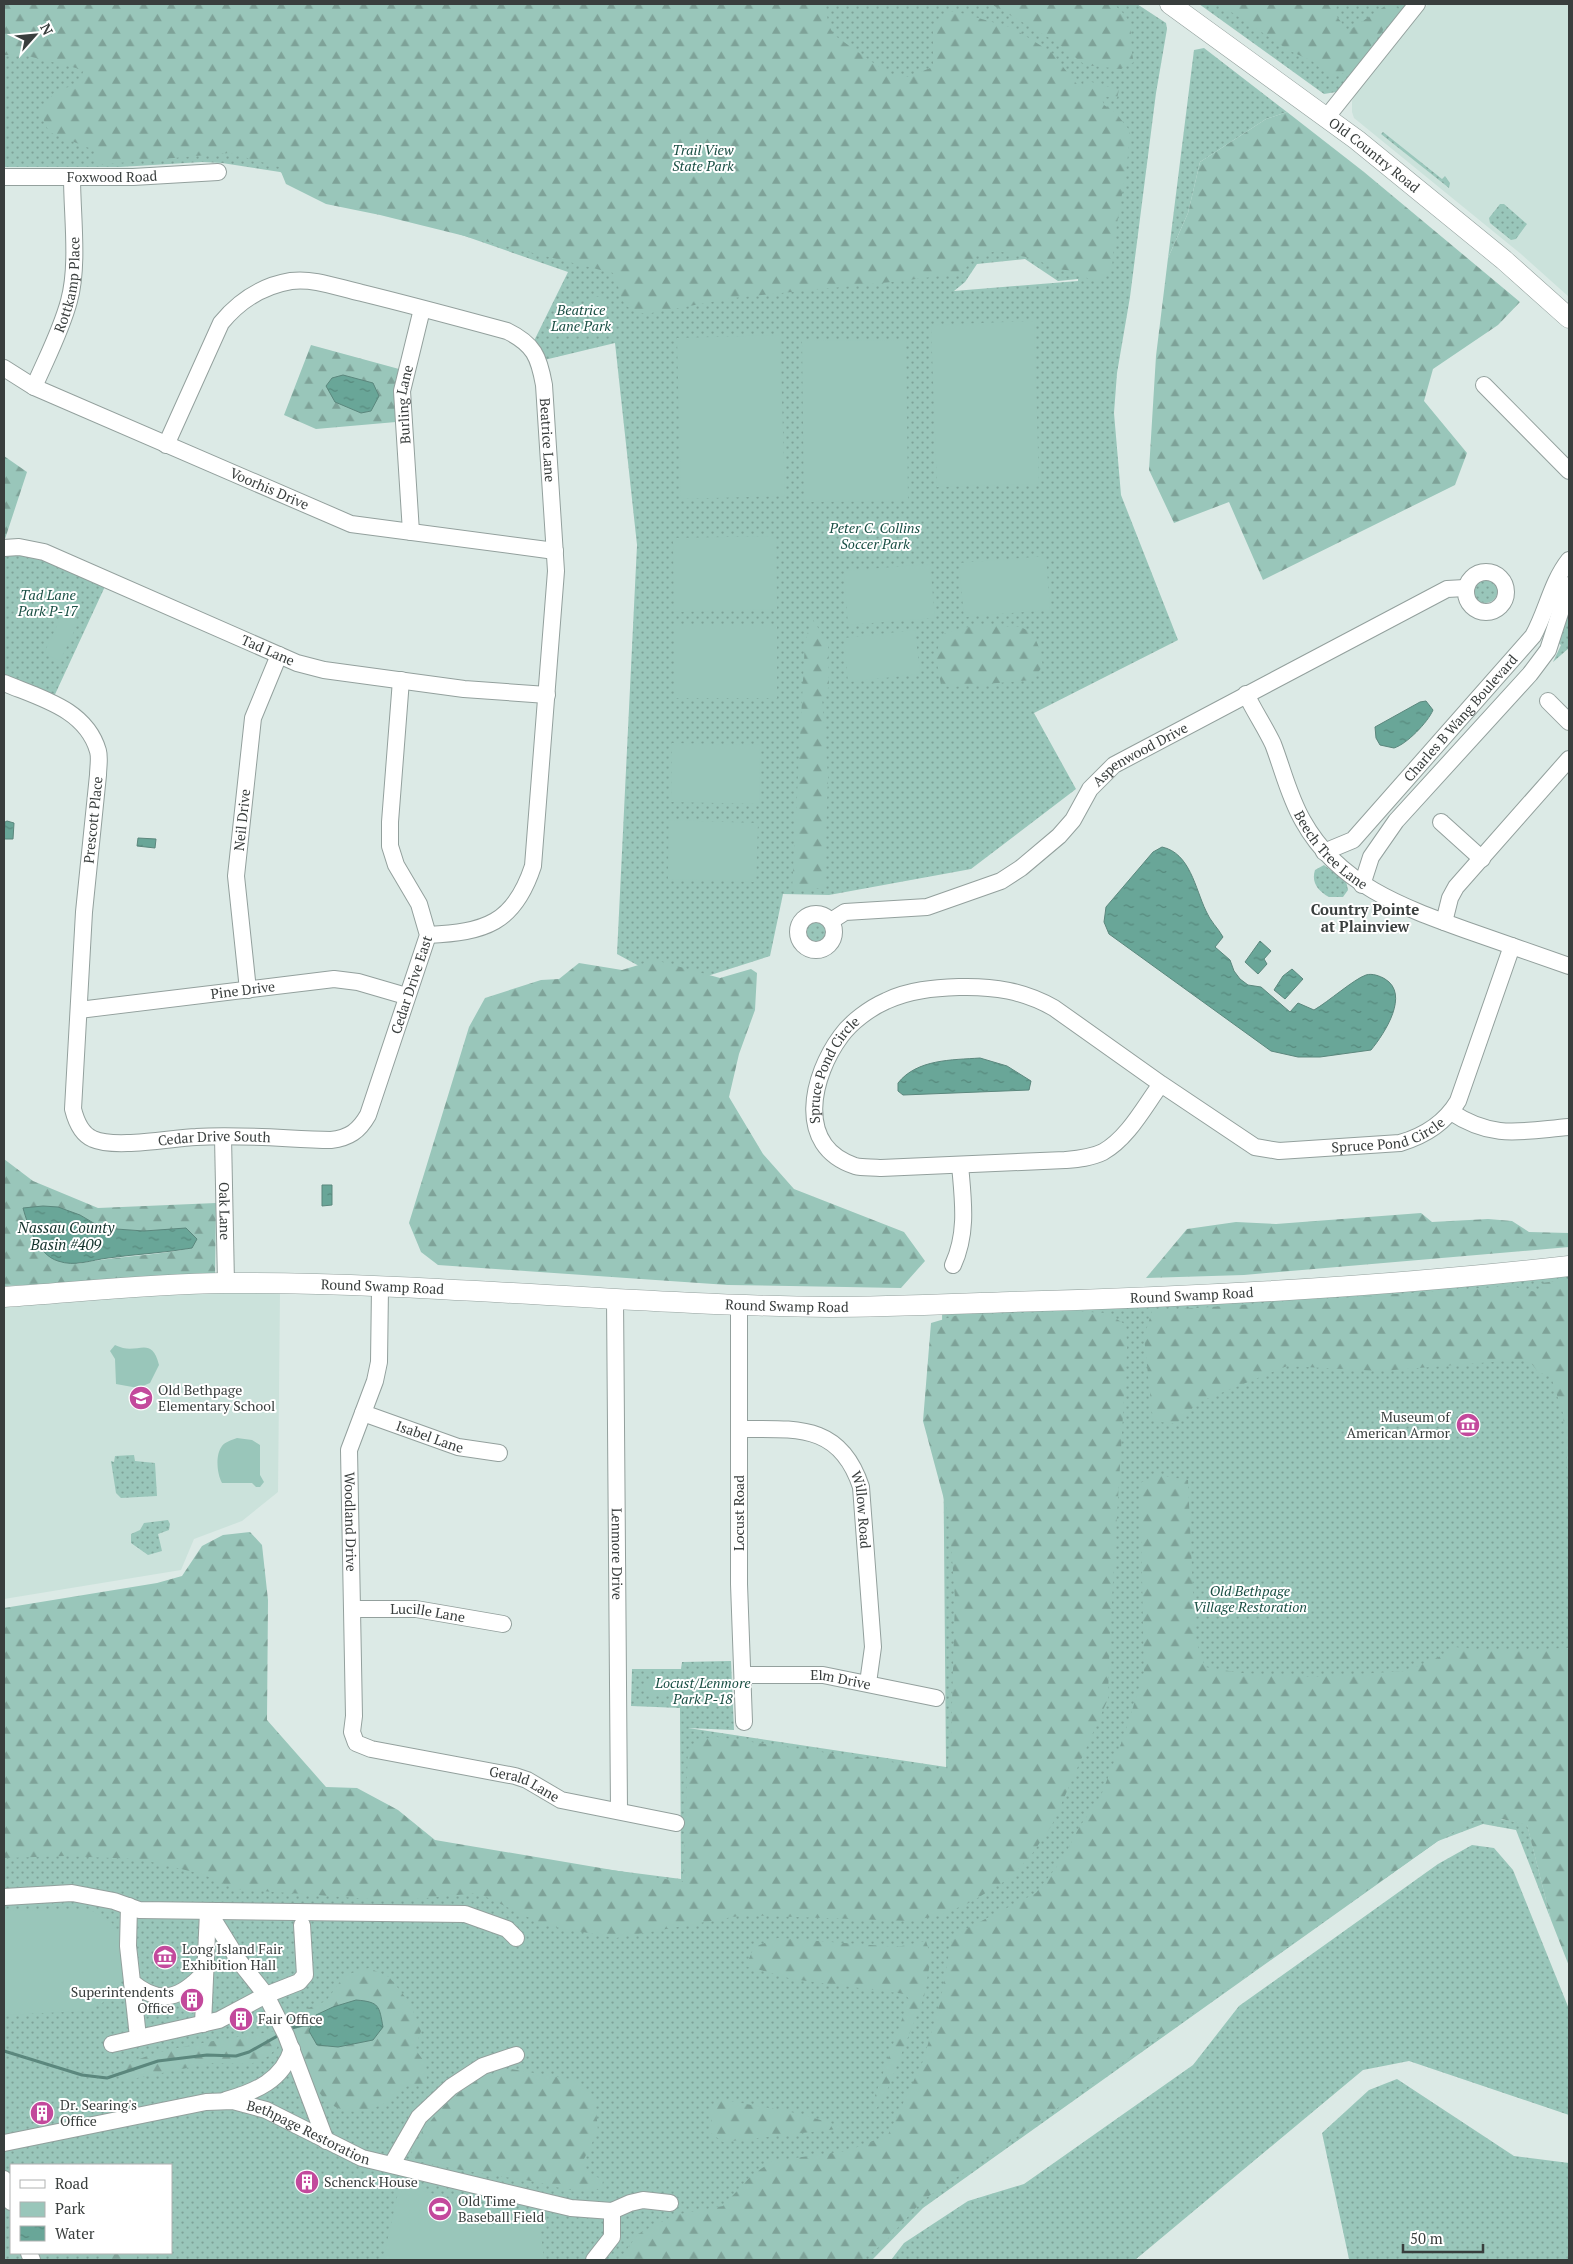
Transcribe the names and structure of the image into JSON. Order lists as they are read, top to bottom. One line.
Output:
{"streets":{"main road":["Old Country Road","Round Swamp Road"],"street":["Foxwood Road","Rottkamp Place","Burling Lane","Beatrice Lane","Voorhis Drive","Tad Lane","Charles B Wang Boulevard","Aspenwood Drive","Prescott Place","Neil Drive","Beech Tree Lane","Cedar Drive East","Pine Drive","Spruce Pond Circle","Cedar Drive South","Oak Lane","Isabel Lane","Willow Road","Locust Road","Woodland Drive","Lenmore Drive","Lucille Lane","Elm Drive","Gerald Lane","Bethpage Restoration"]},"crossings":[["Foxwood Road","Rottkamp Place"],["Rottkamp Place","Voorhis Drive"],["Burling Lane","Beatrice Lane"],["Burling Lane","Voorhis Drive"],["Beatrice Lane","Voorhis Drive"],["Beatrice Lane","Tad Lane"],["Beatrice Lane","Cedar Drive East"],["Tad Lane","Neil Drive"],["Tad Lane","Cedar Drive East"],["Charles B Wang Boulevard","Beech Tree Lane"],["Aspenwood Drive","Beech Tree Lane"],["Prescott Place","Pine Drive"],["Prescott Place","Cedar Drive South"],["Neil Drive","Pine Drive"],["Beech Tree Lane","Spruce Pond Circle"],["Cedar Drive East","Pine Drive"],["Cedar Drive East","Cedar Drive South"],["Cedar Drive South","Oak Lane"],["Oak Lane","Round Swamp Road"],["Round Swamp Road","Locust Road"],["Round Swamp Road","Woodland Drive"],["Round Swamp Road","Lenmore Drive"],["Isabel Lane","Woodland Drive"],["Willow Road","Locust Road"],["Willow Road","Elm Drive"],["Locust Road","Elm Drive"],["Woodland Drive","Lucille Lane"],["Woodland Drive","Gerald Lane"],["Lenmore Drive","Gerald Lane"]],"districts":["Country Pointe at Plainview"],"water":["Nassau County Basin #409"],"parks":["Trail View State Park","Beatrice Lane Park","Peter C. Collins Soccer Park","Tad Lane Park P-17","Old Bethpage Village Restoration","Locust/Lenmore Park P-18"],"places":{"school or university":["Old Bethpage Elementary School"],"museum":["Museum of American Armor","Long Island Fair Exhibition Hall"],"building":["Superintendents Office","Fair Office","Dr. Searing's Office","Schenck House"],"sports":["Old Time Baseball Field"]},"legend":["Road","Park","Water"],"scale_bar":"50 m","north":"top right"}
